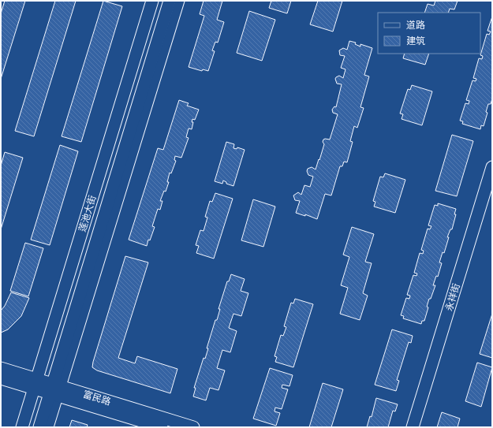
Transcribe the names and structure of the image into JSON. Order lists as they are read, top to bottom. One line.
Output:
{"streets":{"main road":["莲池大街","永祥街","富民路"]},"crossings":[["莲池大街","富民路"]],"legend":["道路","建筑"]}
